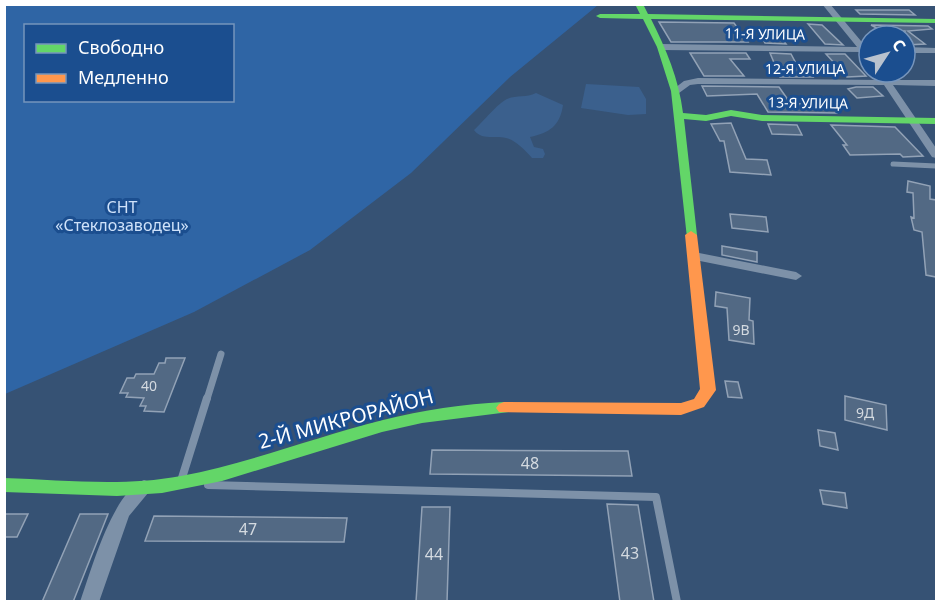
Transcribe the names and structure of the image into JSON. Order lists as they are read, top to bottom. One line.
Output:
{"streets":{"street":["11-Я УЛИЦА","12-Я УЛИЦА","13-Я УЛИЦА","2-Й МИКРОРАЙОН"]},"parks":["СНТ «Стеклозаводец»"],"house_numbers":["9В","40","9Д","48","47","43","44"],"legend":["Свободно","Медленно"],"north":"top right"}
